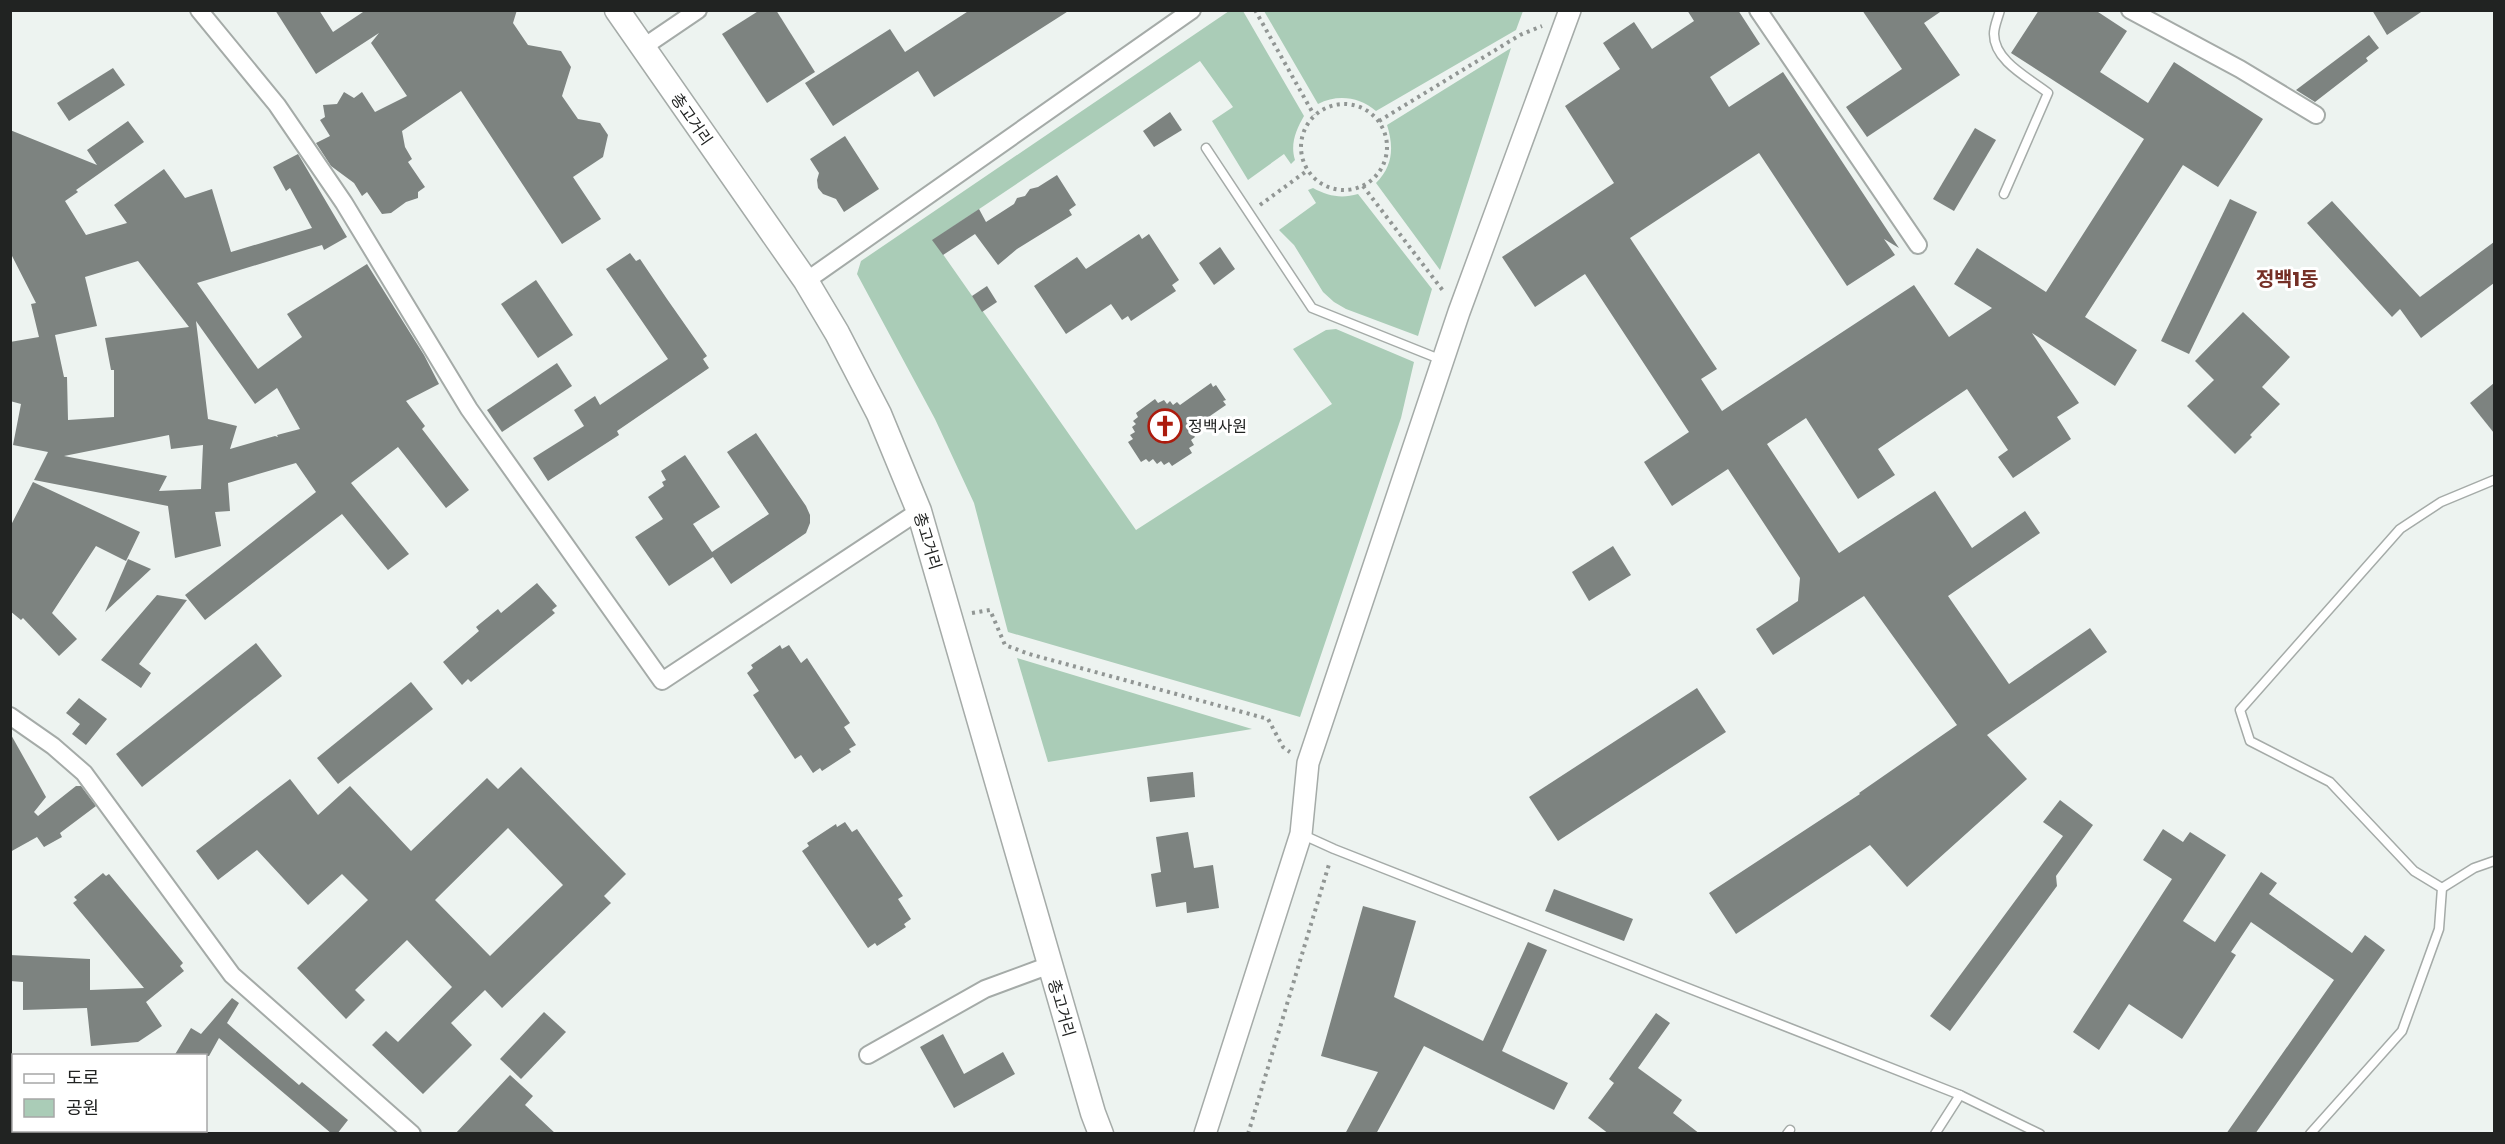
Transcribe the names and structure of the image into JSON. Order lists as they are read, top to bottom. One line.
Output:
{"streets":{"main road":["총고거리"]},"districts":["정백1동"],"places":{"church":["정백사원"]},"legend":["도로","공원"]}
